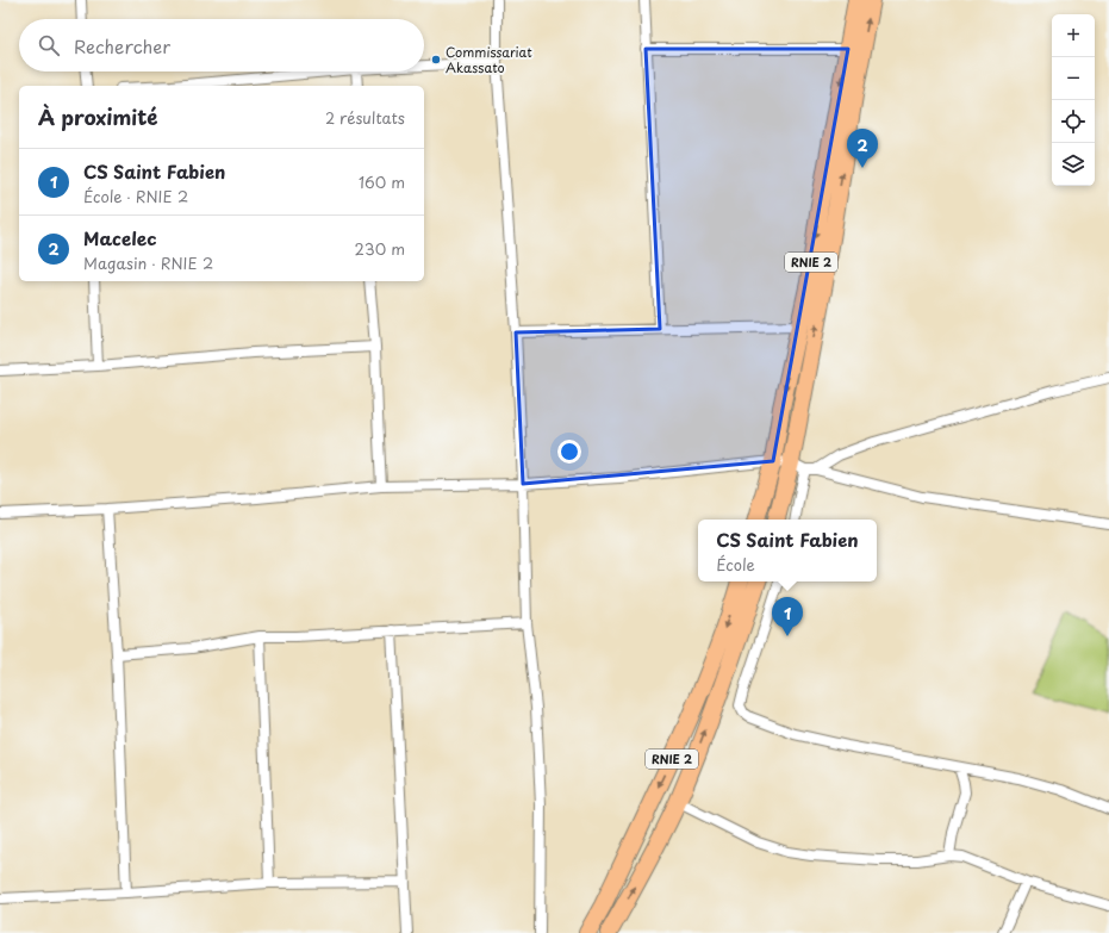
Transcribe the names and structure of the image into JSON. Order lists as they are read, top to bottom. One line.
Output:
{"streets":{"highway":["RNIE 2"]},"places":["Commissariat Akassato"],"page":{"map_buttons":["+","−"],"search":"Rechercher","heading":["À proximité","2 résultats"],"pins":["2","1"],"list":[{"mark":"1","name":"CS Saint Fabien","note":"École · RNIE 2","value":"160 m"},{"mark":"2","name":"Macelec","note":"Magasin · RNIE 2","value":"230 m"}],"popup":["CS Saint Fabien","École"]}}
